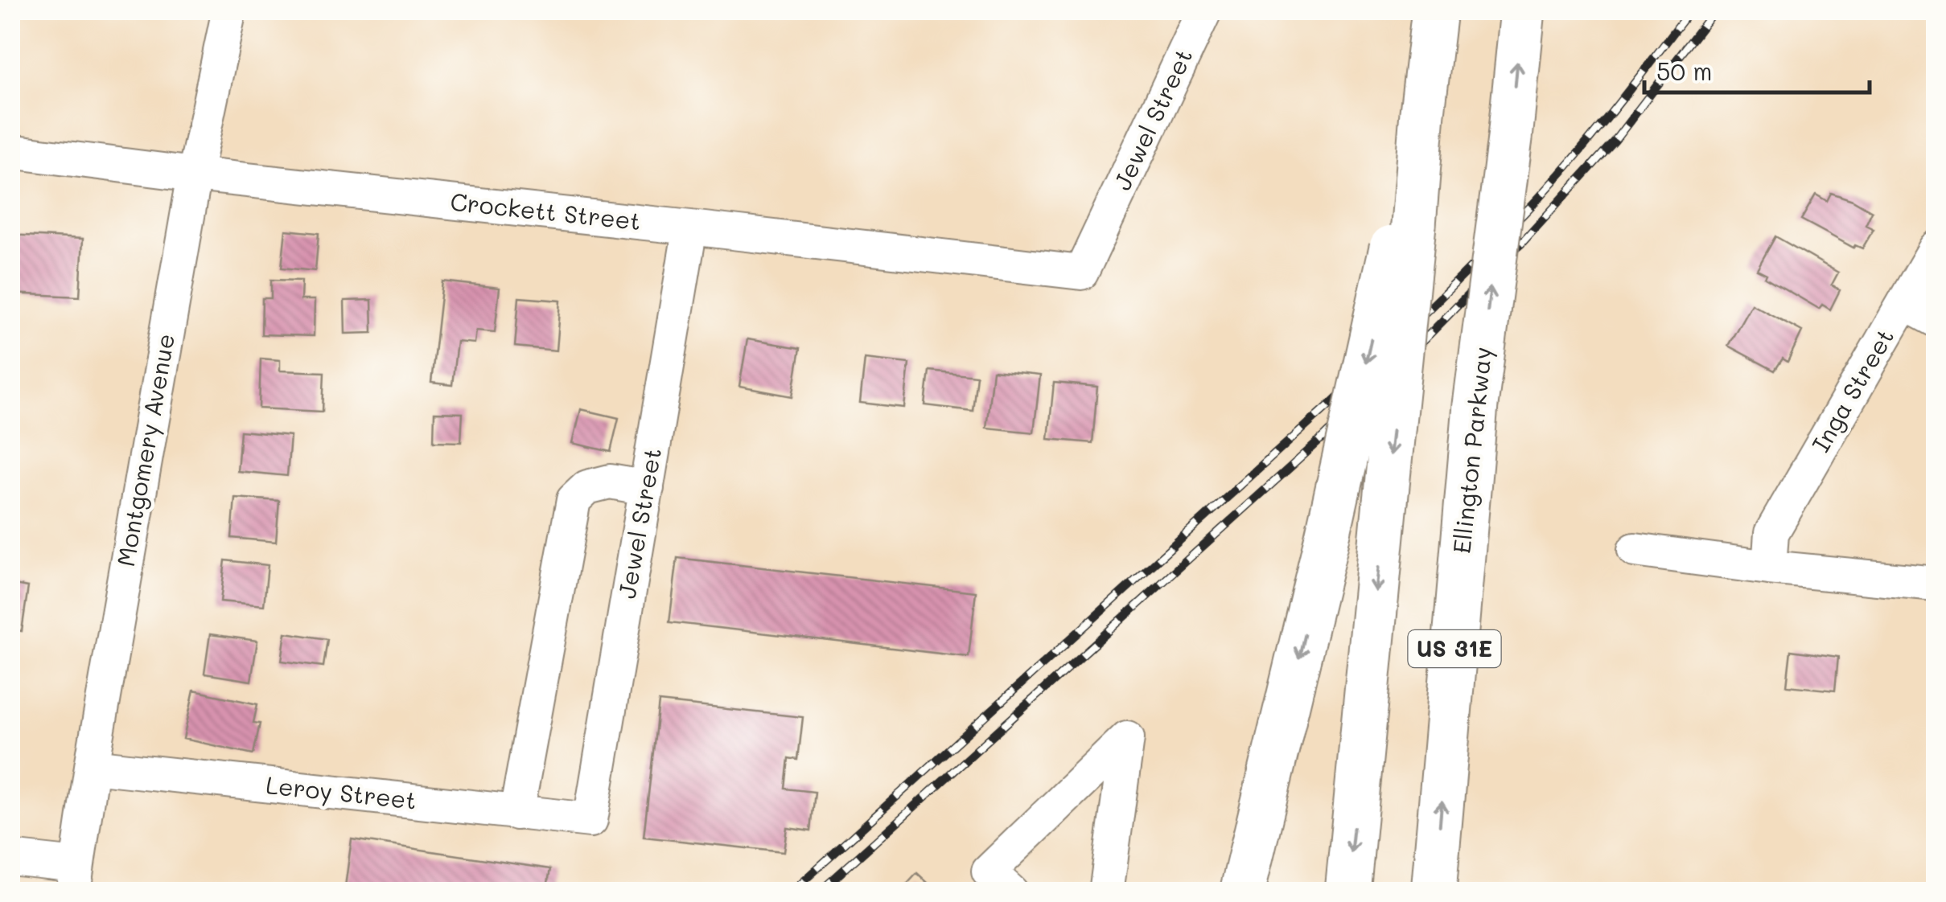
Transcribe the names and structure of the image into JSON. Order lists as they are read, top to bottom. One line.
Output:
{"streets":{"highway":["Ellington Parkway","US 31E"],"street":["Jewel Street","Crockett Street","Inga Street","Montgomery Avenue","Leroy Street"]},"crossings":[["Jewel Street","Crockett Street"],["Jewel Street","Leroy Street"],["Crockett Street","Montgomery Avenue"],["Montgomery Avenue","Leroy Street"]],"scale_bar":"50 m"}
